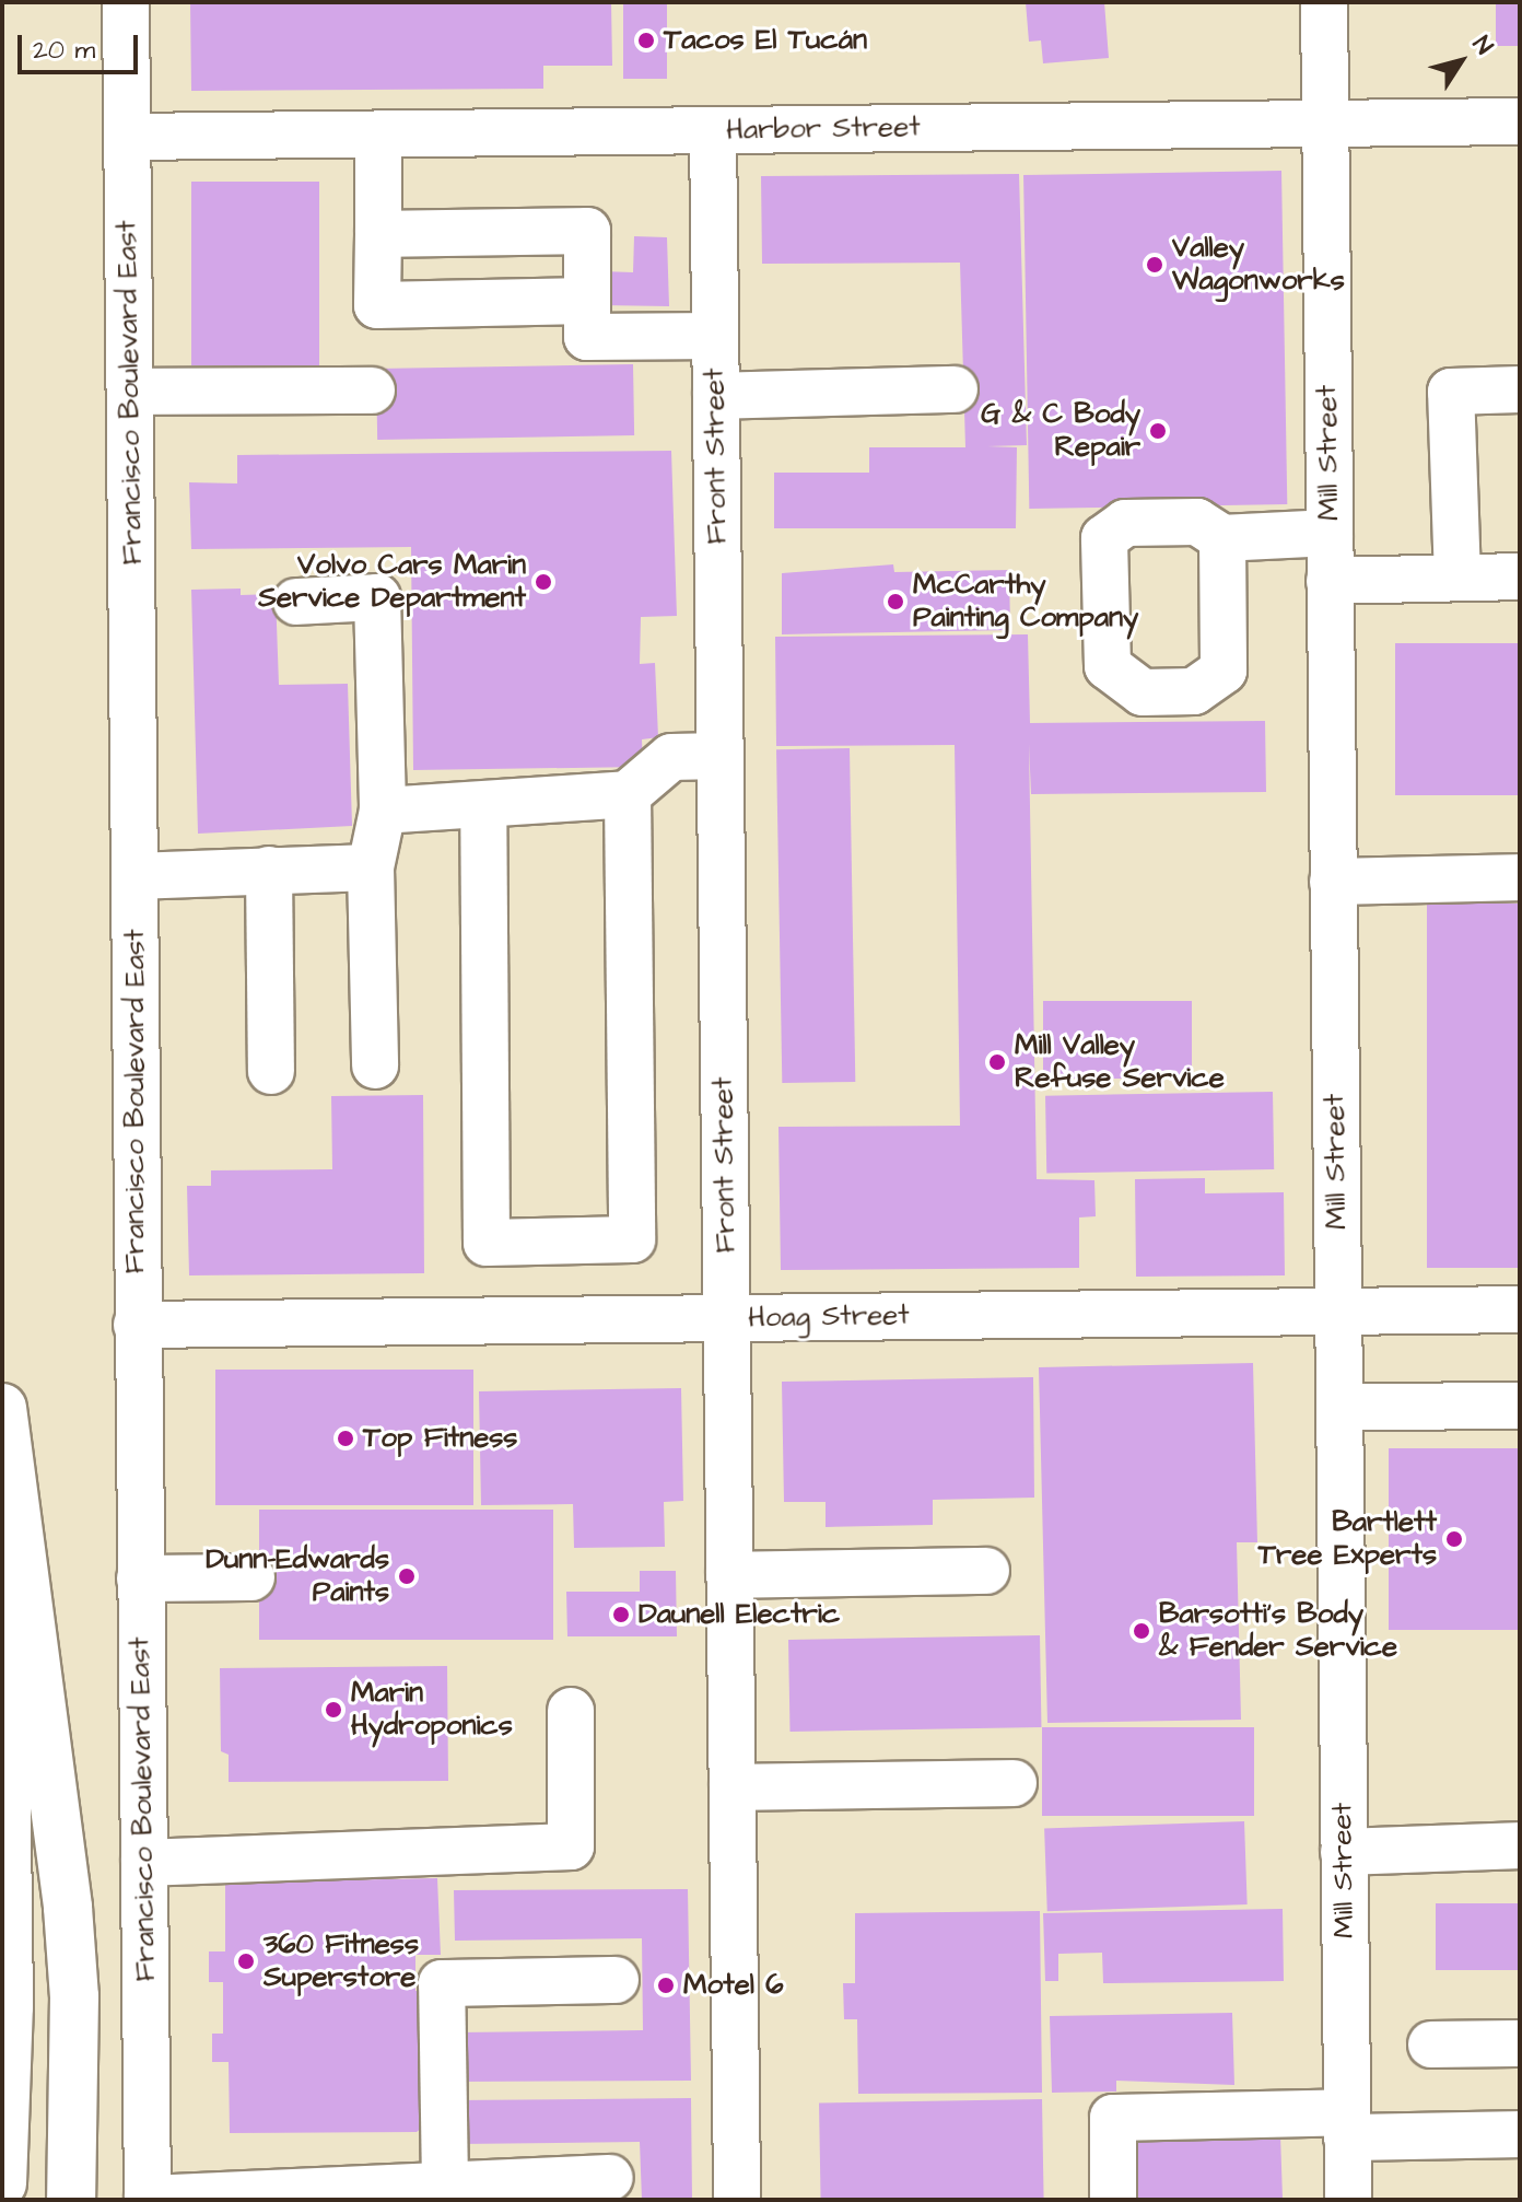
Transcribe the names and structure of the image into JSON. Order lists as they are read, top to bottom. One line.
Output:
{"streets":{"street":["Harbor Street","Francisco Boulevard East","Mill Street","Front Street","Hoag Street"]},"crossings":[["Harbor Street","Francisco Boulevard East"],["Harbor Street","Mill Street"],["Harbor Street","Front Street"],["Francisco Boulevard East","Hoag Street"],["Mill Street","Hoag Street"],["Front Street","Hoag Street"]],"places":["Tacos El Tucán","Valley Wagonworks","G & C Body Repair","Volvo Cars Marin Service Department","McCarthy Painting Company","Mill Valley Refuse Service","Top Fitness","Bartlett Tree Experts","Dunn-Edwards Paints","Daunell Electric","Barsotti's Body & Fender Service","Marin Hydroponics","360 Fitness Superstore","Motel 6"],"scale_bar":"20 m","north":"top right"}
